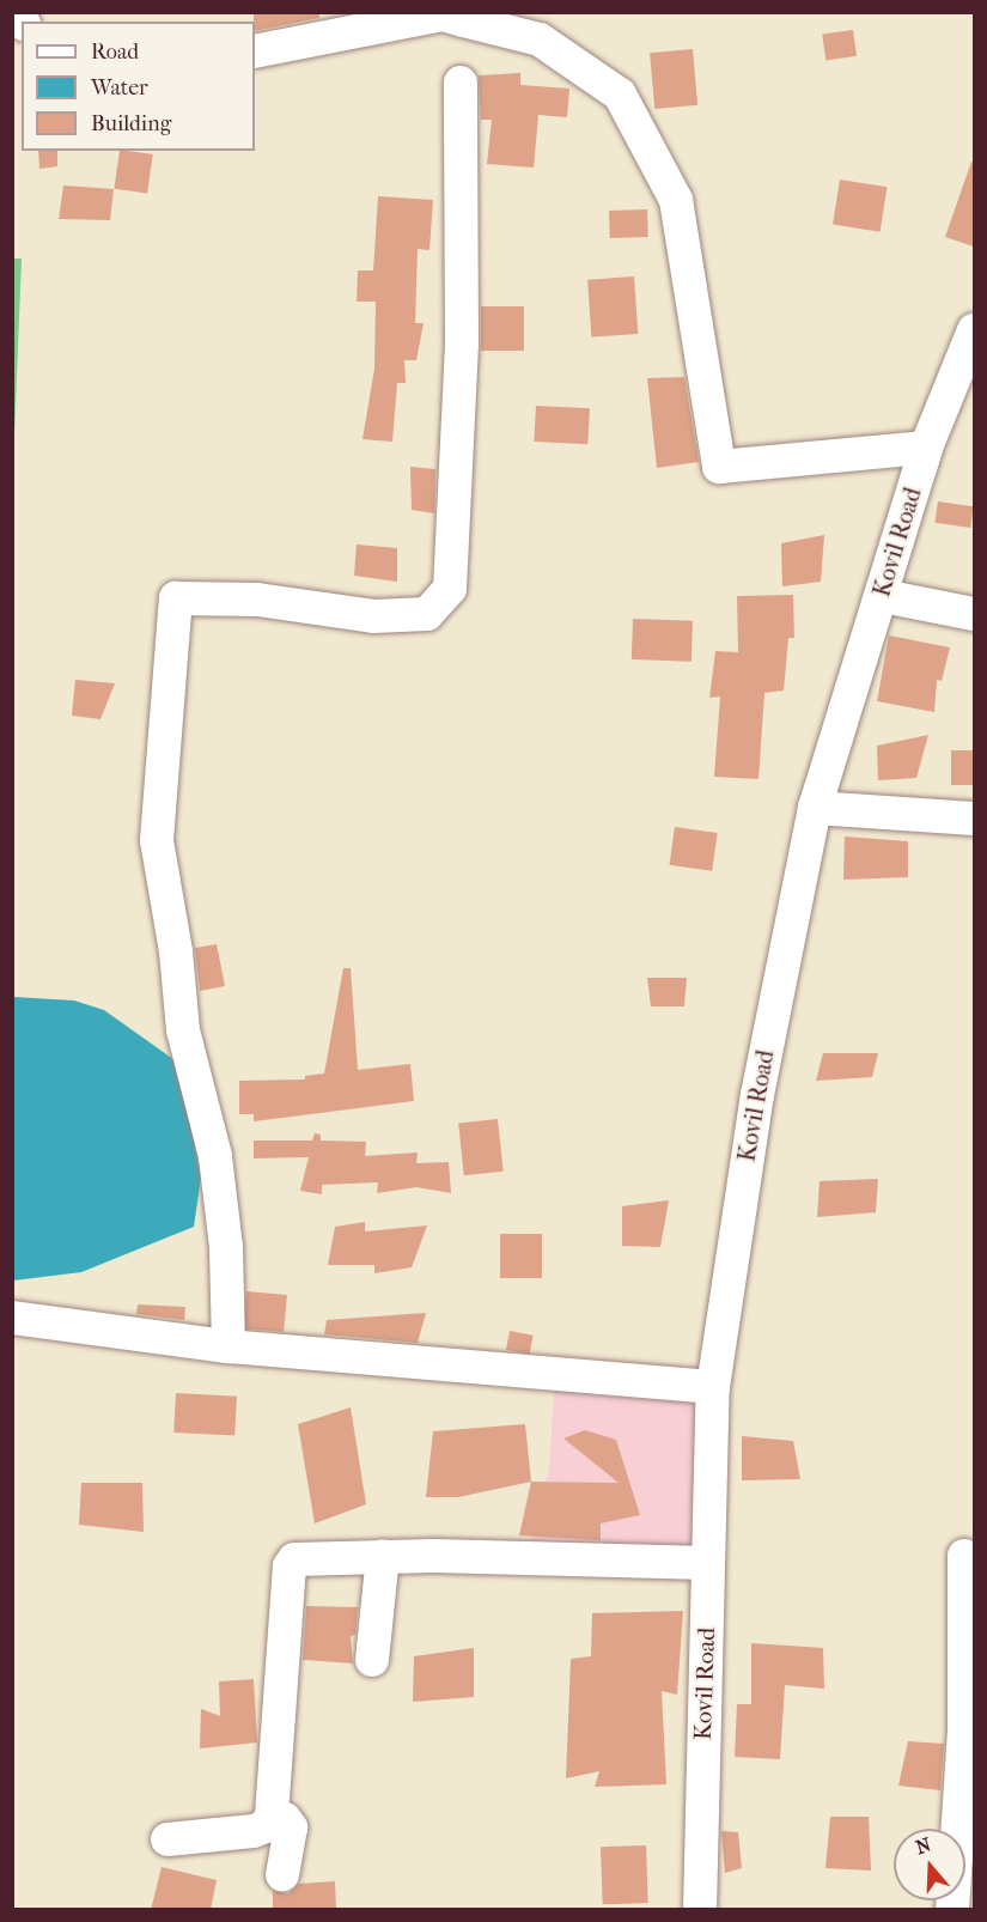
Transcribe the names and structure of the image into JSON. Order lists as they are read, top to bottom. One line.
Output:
{"streets":{"street":["Kovil Road"]},"legend":["Road","Water","Building"],"north":"top"}
